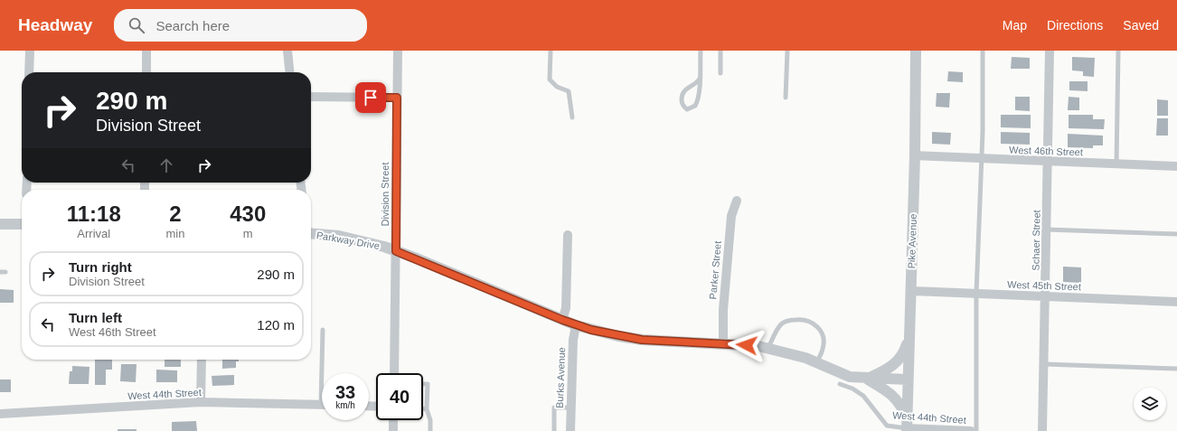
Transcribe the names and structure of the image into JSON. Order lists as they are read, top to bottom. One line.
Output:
{"streets":{"street":["West 46th Street","Division Street","Parkway Drive","Schaer Street","Pike Avenue","Parker Street","West 45th Street","Burks Avenue","West 44th Street"]},"crossings":[["West 46th Street","Schaer Street"],["West 46th Street","Pike Avenue"],["Division Street","Parkway Drive"],["Parkway Drive","Pike Avenue"],["Parkway Drive","Parker Street"],["Parkway Drive","Burks Avenue"],["Schaer Street","West 45th Street"],["Pike Avenue","West 45th Street"],["Pike Avenue","West 44th Street"]],"page":{"header":"Headway","search":"Search here","nav":["Map","Directions","Saved"],"turn":["290 m","Division Street"],"eta":["11:18","Arrival","2","min","430","m"],"list":[{"name":"Turn right","note":"Division Street","value":"290 m"},{"name":"Turn left","note":"West 46th Street","value":"120 m"}],"speed":"33 km/h","limit":"40"}}
